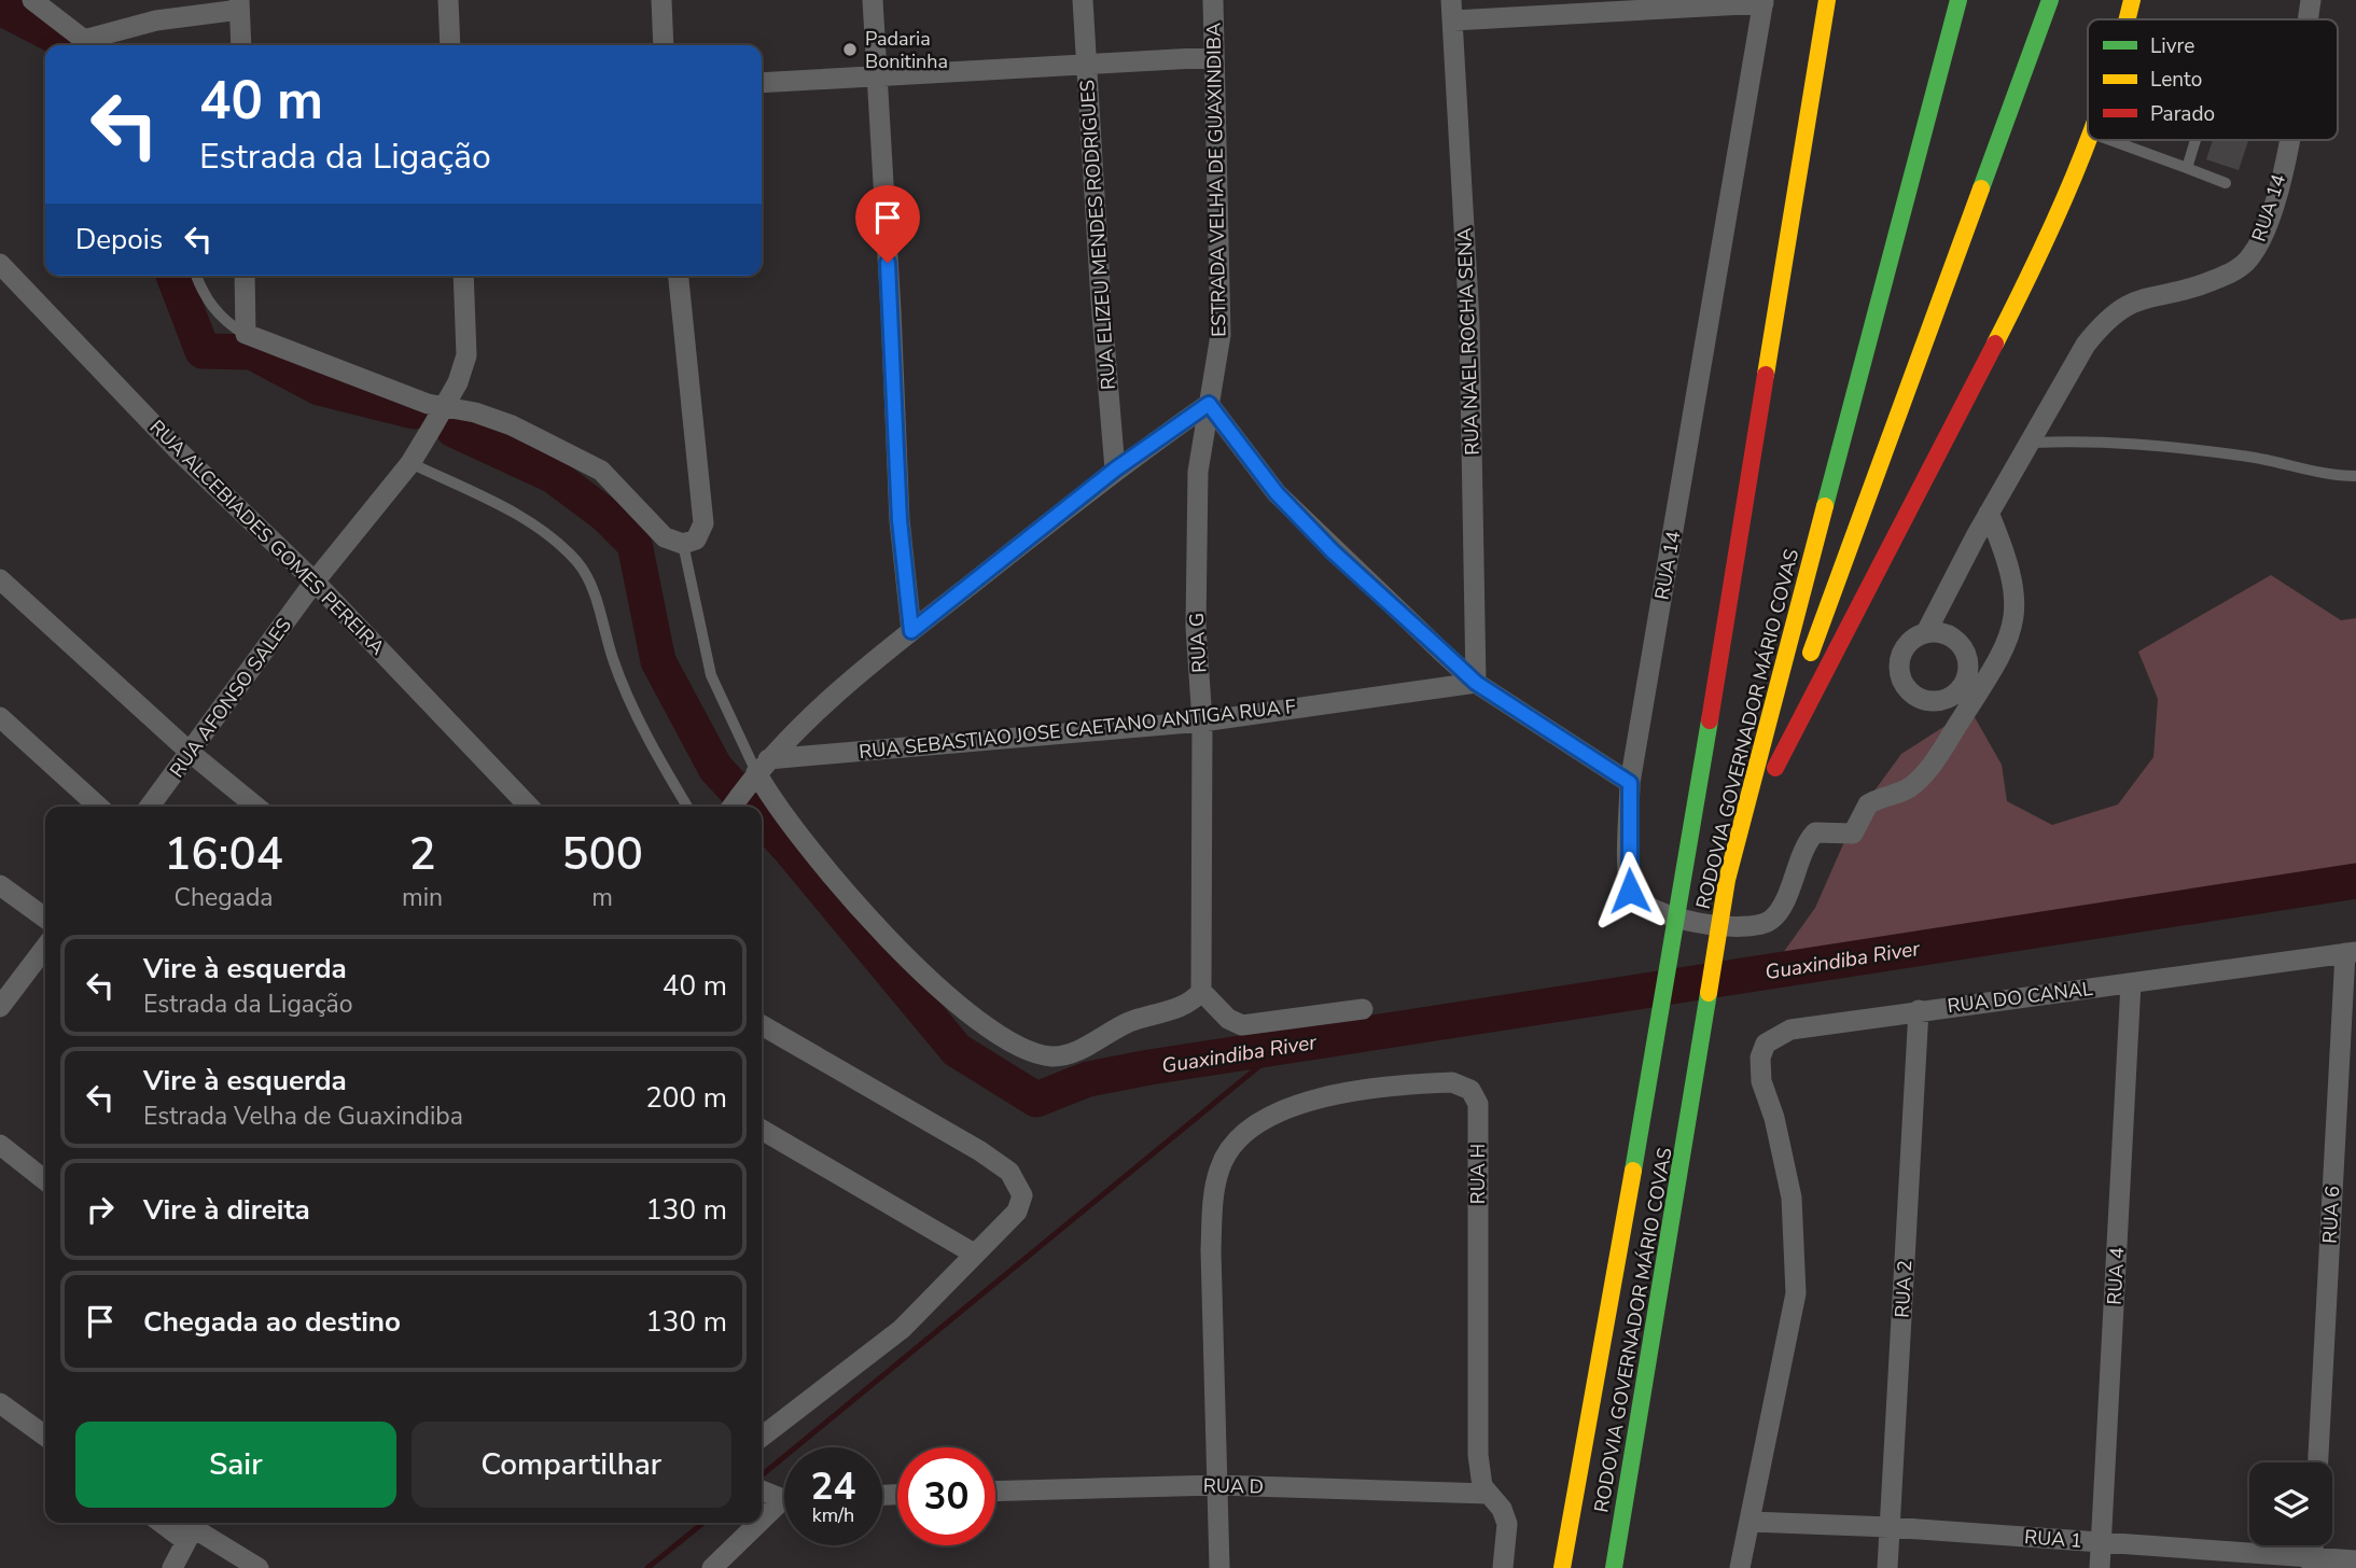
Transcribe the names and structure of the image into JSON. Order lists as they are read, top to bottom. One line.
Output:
{"streets":{"highway":["RODOVIA GOVERNADOR MÁRIO COVAS"],"street":["ESTRADA VELHA DE GUAXINDIBA","RUA 14","RUA ELIZEU MENDES RODRIGUES","RUA NAEL ROCHA SENA","RUA ALCEBIADES GOMES PEREIRA","RUA G","RUA AFONSO SALES","RUA SEBASTIAO JOSE CAETANO ANTIGA RUA F","RUA DO CANAL","RUA H","RUA 6","RUA 4","RUA 2","RUA D","RUA 1"]},"crossings":[["ESTRADA VELHA DE GUAXINDIBA","RUA G"],["RUA NAEL ROCHA SENA","RUA SEBASTIAO JOSE CAETANO ANTIGA RUA F"],["RUA ALCEBIADES GOMES PEREIRA","RUA AFONSO SALES"],["RUA G","RUA SEBASTIAO JOSE CAETANO ANTIGA RUA F"],["RUA DO CANAL","RUA 6"],["RUA DO CANAL","RUA 4"],["RUA DO CANAL","RUA 2"],["RUA DO CANAL","RUA 1"],["RUA H","RUA D"],["RUA 4","RUA 1"],["RUA 2","RUA 1"]],"water":["Guaxindiba River"],"places":["Padaria Bonitinha"],"legend":["Livre","Lento","Parado"],"page":{"turn":["40 m","Estrada da Ligação"],"then":"Depois","eta":["16:04","Chegada","2","min","500","m"],"list":[{"name":"Vire à esquerda","note":"Estrada da Ligação","value":"40 m"},{"name":"Vire à esquerda","note":"Estrada Velha de Guaxindiba","value":"200 m"},{"name":"Vire à direita","value":"130 m"},{"name":"Chegada ao destino","value":"130 m"}],"buttons":["Sair","Compartilhar"],"speed":"24 km/h","limit":"30"}}
